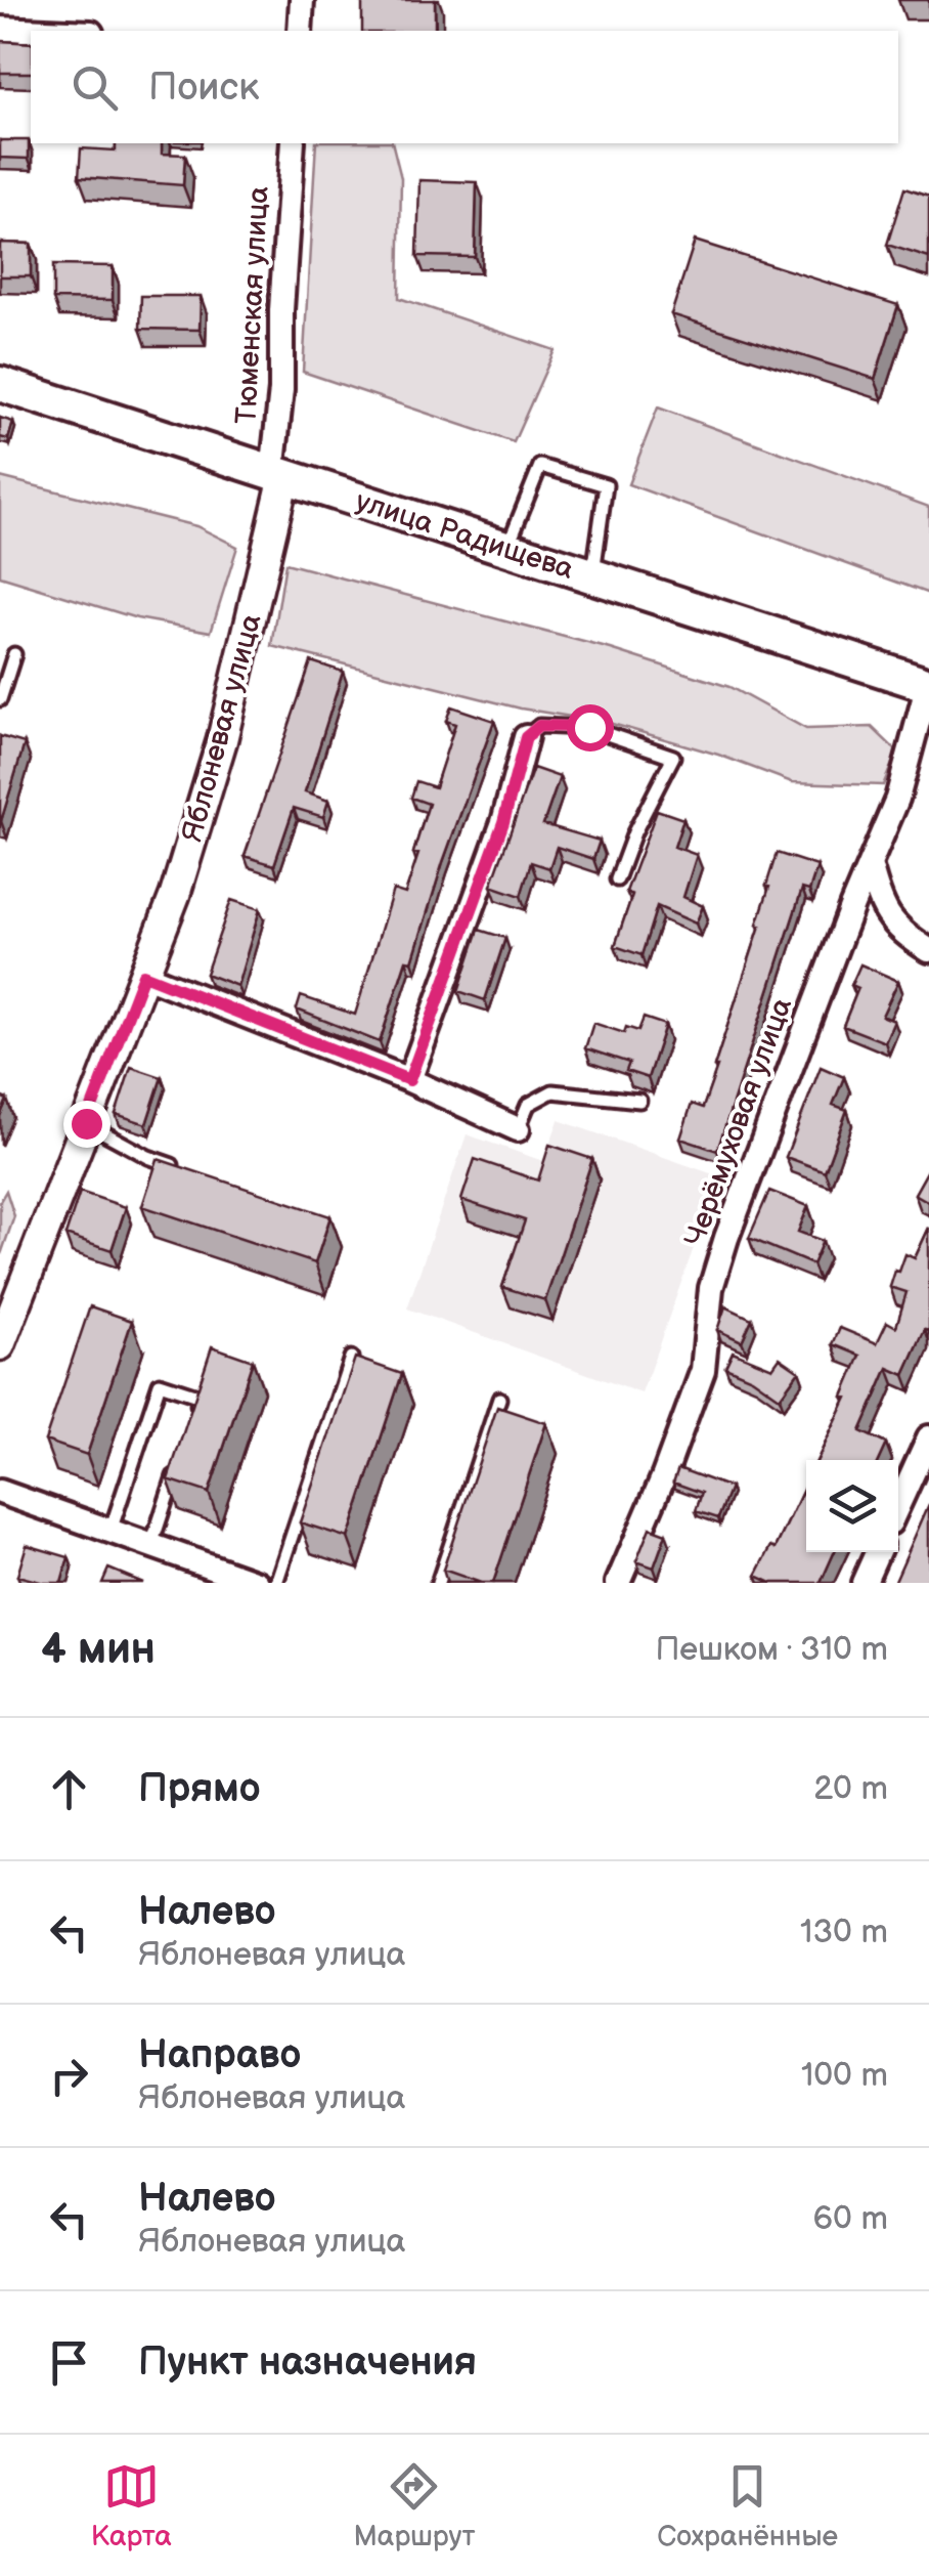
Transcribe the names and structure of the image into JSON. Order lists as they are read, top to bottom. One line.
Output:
{"streets":{"main road":["улица Радищева"],"street":["Тюменская улица","Яблоневая улица","Черёмуховая улица"]},"crossings":[["Тюменская улица","улица Радищева"],["Тюменская улица","Яблоневая улица"],["улица Радищева","Яблоневая улица"],["улица Радищева","Черёмуховая улица"]],"page":{"search":"Поиск","heading":["4 мин","Пешком · 310 m"],"list":[["Прямо","20 m"],["Налево","Яблоневая улица","130 m"],["Направо","Яблоневая улица","100 m"],["Налево","Яблоневая улица","60 m"],"Пункт назначения"],"nav":["Карта","Маршрут","Сохранённые"]}}
